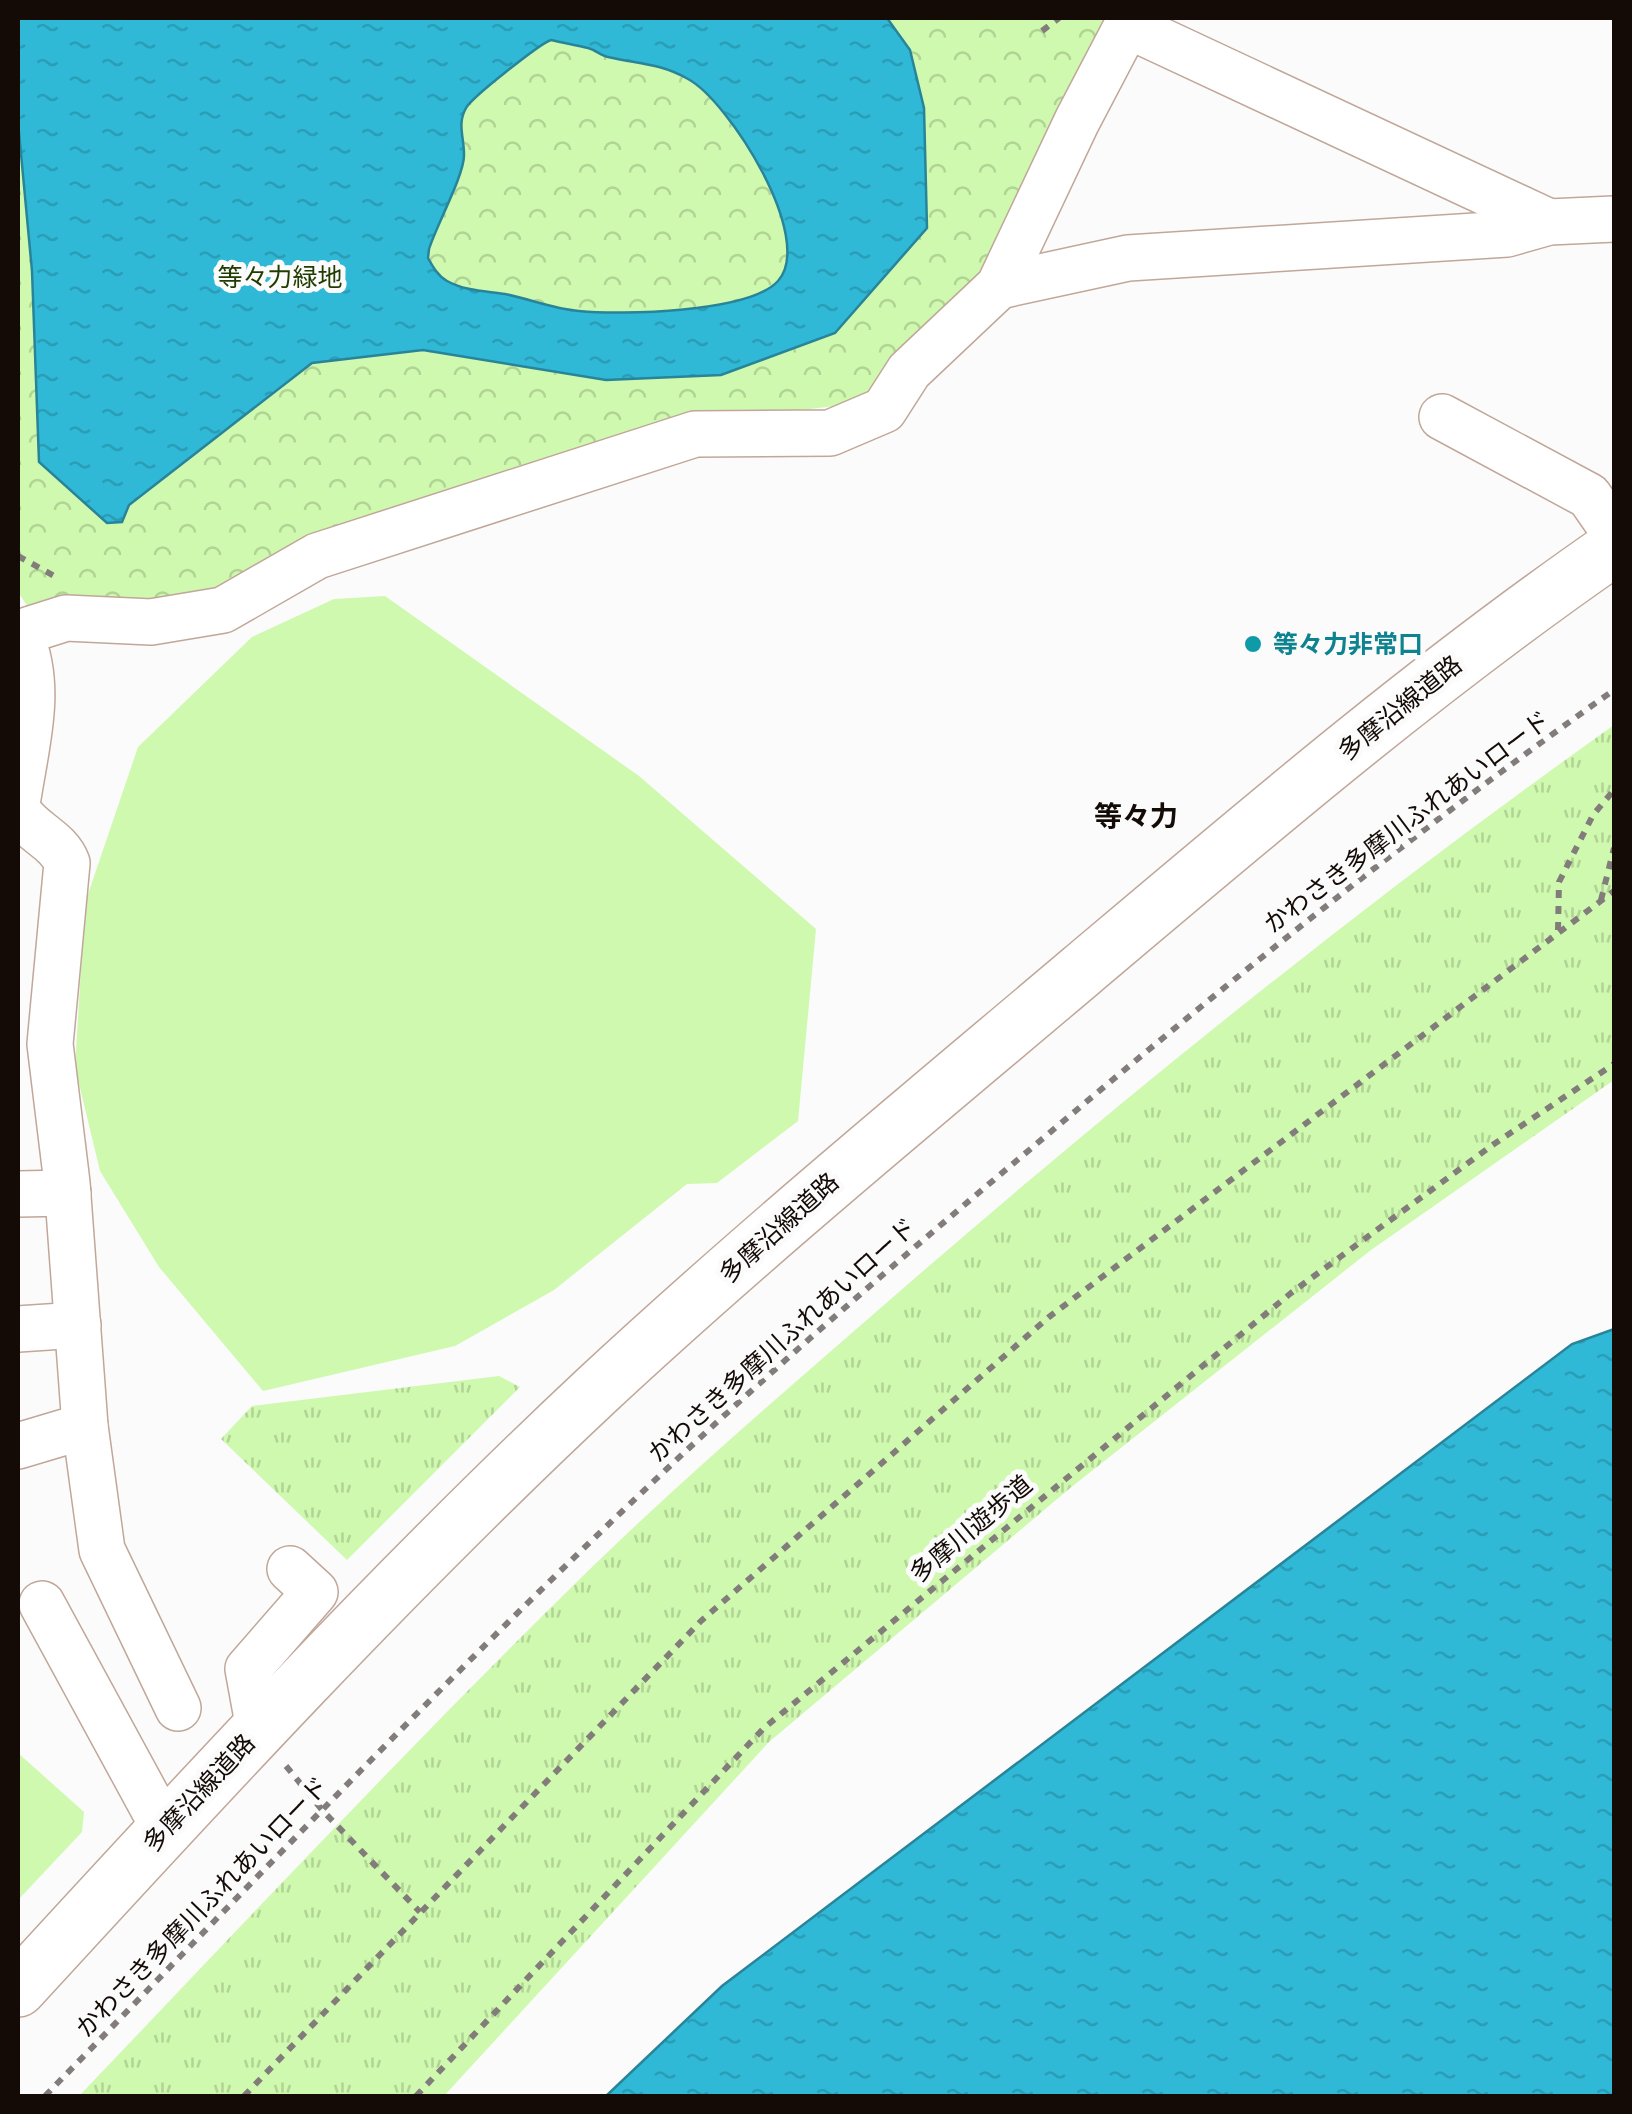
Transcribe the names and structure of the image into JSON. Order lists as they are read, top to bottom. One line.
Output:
{"streets":{"main road":["多摩沿線道路"],"path":["かわさき多摩川ふれあいロード","多摩川遊歩道"]},"districts":["等々力"],"parks":["等々力緑地"],"places":["等々力非常口"]}
